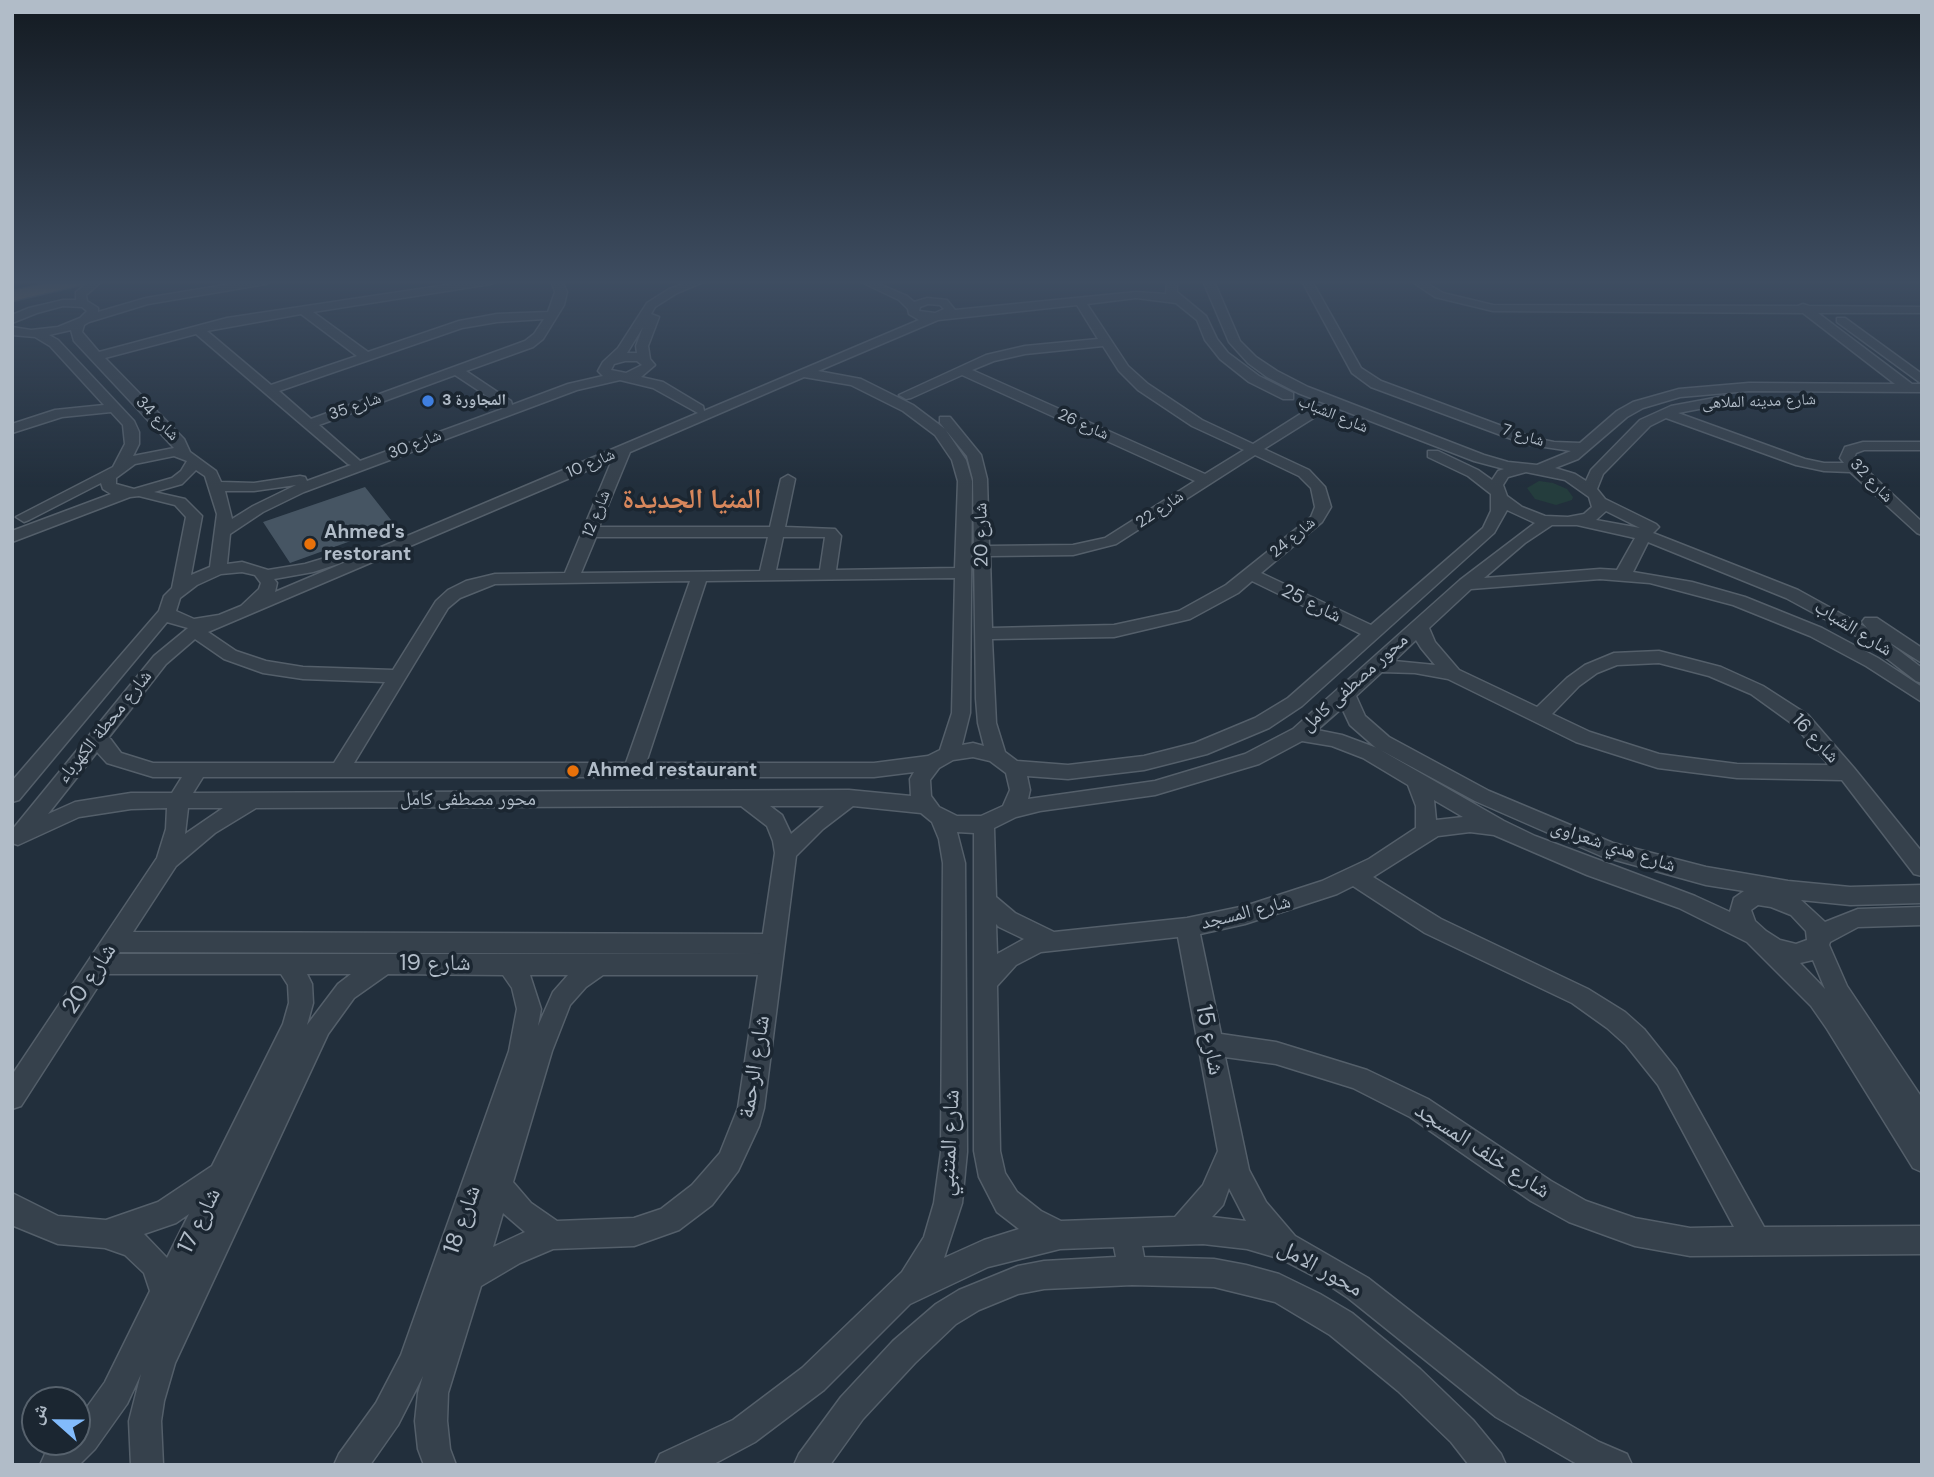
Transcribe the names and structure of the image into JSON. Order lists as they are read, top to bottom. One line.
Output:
{"streets":{"street":["شارع مدينه الملاهى","شارع 35","شارع الشباب","شارع 34","شارع 26","شارع 7","شارع 30","شارع 10","شارع 32","شارع 22","شارع 12","شارع 20","شارع 24","شارع 25","محور مصطفى كامل","شارع محطة الكهرباء","شارع 16","شارع هدي شعراوى","شارع المسجد","شارع 19","شارع 15","شارع الرحمة","شارع المتنبي","شارع خلف المسجد","شارع 18","شارع 17","محور الامل"]},"crossings":[["شارع مدينه الملاهى","شارع الشباب"],["شارع مدينه الملاهى","شارع 7"],["شارع الشباب","شارع 22"],["شارع الشباب","محور مصطفى كامل"],["شارع 34","شارع 30"],["شارع 26","شارع 22"],["شارع 10","شارع 12"],["شارع 10","شارع 20"],["شارع 10","شارع محطة الكهرباء"],["شارع 22","شارع 20"],["شارع 22","شارع 24"],["شارع 20","شارع 24"],["شارع 20","محور مصطفى كامل"],["شارع 20","شارع 19"],["شارع 20","شارع المتنبي"],["شارع 24","شارع 25"],["شارع 25","محور مصطفى كامل"],["محور مصطفى كامل","شارع محطة الكهرباء"],["محور مصطفى كامل","شارع 16"],["محور مصطفى كامل","شارع هدي شعراوى"],["محور مصطفى كامل","شارع الرحمة"],["محور مصطفى كامل","شارع المتنبي"],["شارع هدي شعراوى","شارع المسجد"],["شارع المسجد","شارع 15"],["شارع المسجد","شارع المتنبي"],["شارع 19","شارع الرحمة"],["شارع 19","شارع 18"],["شارع 19","شارع 17"],["شارع 15","شارع خلف المسجد"],["شارع 15","محور الامل"],["شارع الرحمة","شارع 18"],["شارع المتنبي","محور الامل"]],"districts":["المنيا الجديدة"],"places":["المجاورة 3","Ahmed's restorant","Ahmed restaurant"],"north":"left"}
